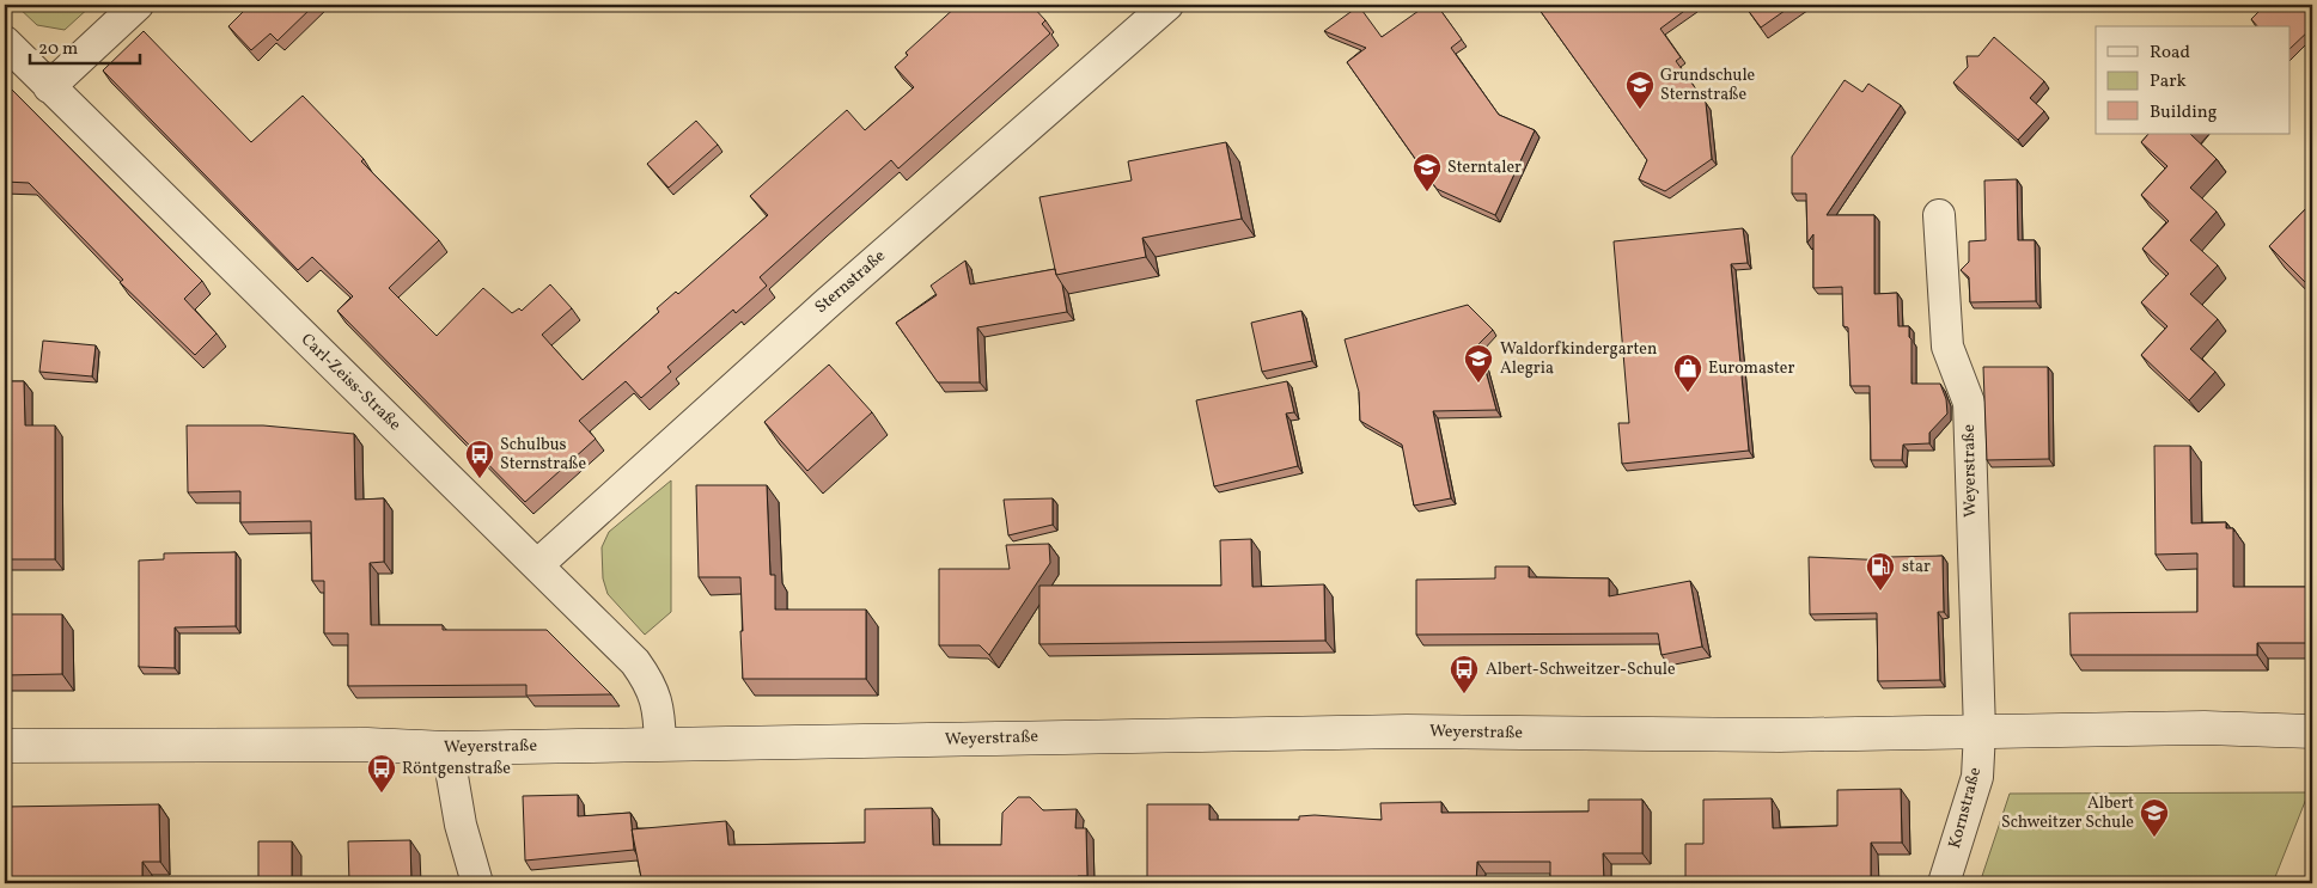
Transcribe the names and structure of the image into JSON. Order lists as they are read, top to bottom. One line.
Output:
{"streets":{"main road":["Weyerstraße"],"street":["Sternstraße","Carl-Zeiss-Straße","Kornstraße"]},"crossings":[["Sternstraße","Carl-Zeiss-Straße"],["Carl-Zeiss-Straße","Weyerstraße"],["Weyerstraße","Kornstraße"]],"places":{"school or university":["Grundschule Sternstraße","Sterntaler","Waldorfkindergarten Alegria","Albert Schweitzer Schule"],"shop":["Euromaster"],"bus stop":["Schulbus Sternstraße","Albert-Schweitzer-Schule","Röntgenstraße"],"fuel station":["star"]},"legend":["Road","Park","Building"],"scale_bar":"20 m"}
